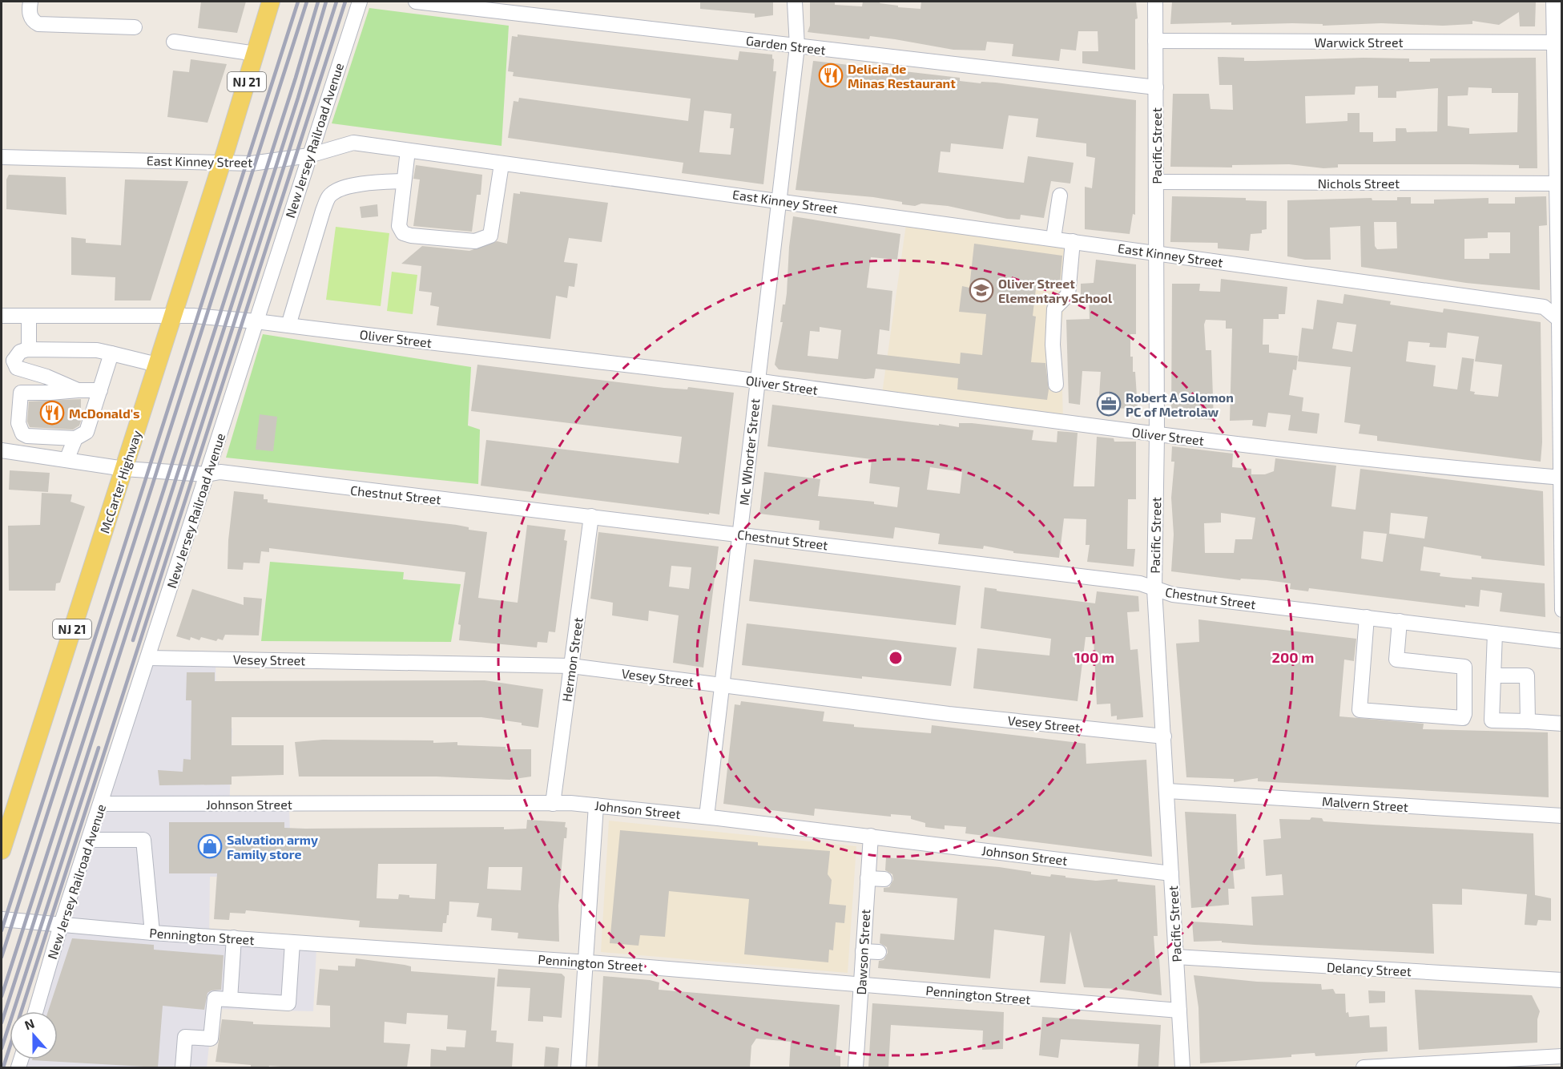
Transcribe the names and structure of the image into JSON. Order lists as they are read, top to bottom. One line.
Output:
{"streets":{"main road":["NJ 21","McCarter Highway"],"street":["Warwick Street","Garden Street","New Jersey Railroad Avenue","Pacific Street","East Kinney Street","Nichols Street","Oliver Street","Mc Whorter Street","Chestnut Street","Vesey Street","Hermon Street","Johnson Street","Malvern Street","Pennington Street","Dawson Street","Delancy Street"]},"crossings":[["Warwick Street","Pacific Street"],["Garden Street","Pacific Street"],["Garden Street","Mc Whorter Street"],["New Jersey Railroad Avenue","East Kinney Street"],["New Jersey Railroad Avenue","Oliver Street"],["New Jersey Railroad Avenue","Chestnut Street"],["New Jersey Railroad Avenue","Vesey Street"],["New Jersey Railroad Avenue","Johnson Street"],["New Jersey Railroad Avenue","Pennington Street"],["Pacific Street","East Kinney Street"],["Pacific Street","Nichols Street"],["Pacific Street","Oliver Street"],["Pacific Street","Chestnut Street"],["Pacific Street","Vesey Street"],["Pacific Street","Johnson Street"],["Pacific Street","Malvern Street"],["Pacific Street","Pennington Street"],["Pacific Street","Delancy Street"],["East Kinney Street","Mc Whorter Street"],["East Kinney Street","McCarter Highway"],["Oliver Street","Mc Whorter Street"],["Oliver Street","McCarter Highway"],["Mc Whorter Street","Chestnut Street"],["Mc Whorter Street","Vesey Street"],["Mc Whorter Street","Johnson Street"],["McCarter Highway","Chestnut Street"],["Chestnut Street","Hermon Street"],["Vesey Street","Hermon Street"],["Hermon Street","Johnson Street"],["Johnson Street","Dawson Street"],["Pennington Street","Dawson Street"]],"places":{"restaurant":["Delicia de Minas Restaurant","McDonald's"],"school or university":["Oliver Street Elementary School"],"office":["Robert A Solomon PC of Metrolaw"],"shop":["Salvation army Family store"]},"north":"top","rings":["100 m","200 m"]}
